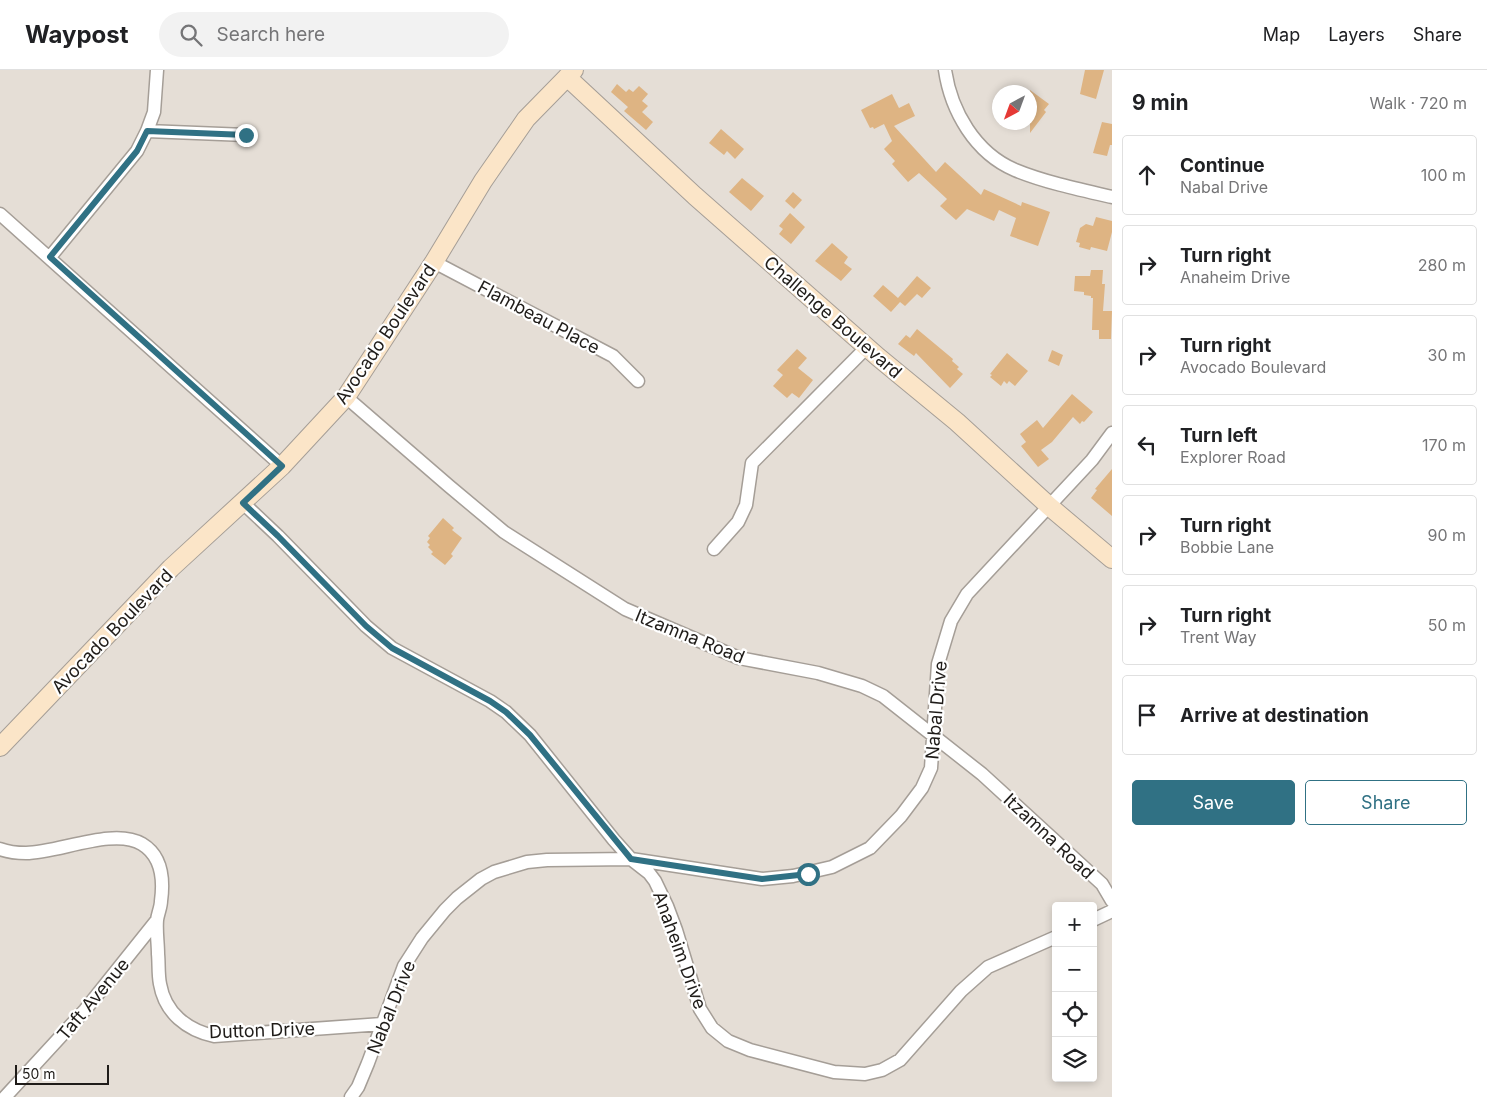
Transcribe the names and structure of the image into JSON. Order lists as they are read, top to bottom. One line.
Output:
{"streets":{"main road":["Challenge Boulevard","Avocado Boulevard"],"street":["Flambeau Place","Itzamna Road","Nabal Drive","Anaheim Drive","Taft Avenue","Dutton Drive"]},"crossings":[["Flambeau Place","Avocado Boulevard"],["Challenge Boulevard","Avocado Boulevard"],["Challenge Boulevard","Nabal Drive"],["Avocado Boulevard","Itzamna Road"],["Avocado Boulevard","Anaheim Drive"],["Itzamna Road","Nabal Drive"],["Nabal Drive","Anaheim Drive"],["Nabal Drive","Dutton Drive"],["Taft Avenue","Dutton Drive"]],"scale_bar":"50 m","north":"bottom left","page":{"header":"Waypost","search":"Search here","nav":["Map","Layers","Share"],"heading":["9 min","Walk · 720 m"],"list":[["Continue","Nabal Drive","100 m"],["Turn right","Anaheim Drive","280 m"],["Turn right","Avocado Boulevard","30 m"],["Turn left","Explorer Road","170 m"],["Turn right","Bobbie Lane","90 m"],["Turn right","Trent Way","50 m"],"Arrive at destination"],"buttons":["Save","Share"],"map_buttons":["+","−"],"scale":"50 m"}}
